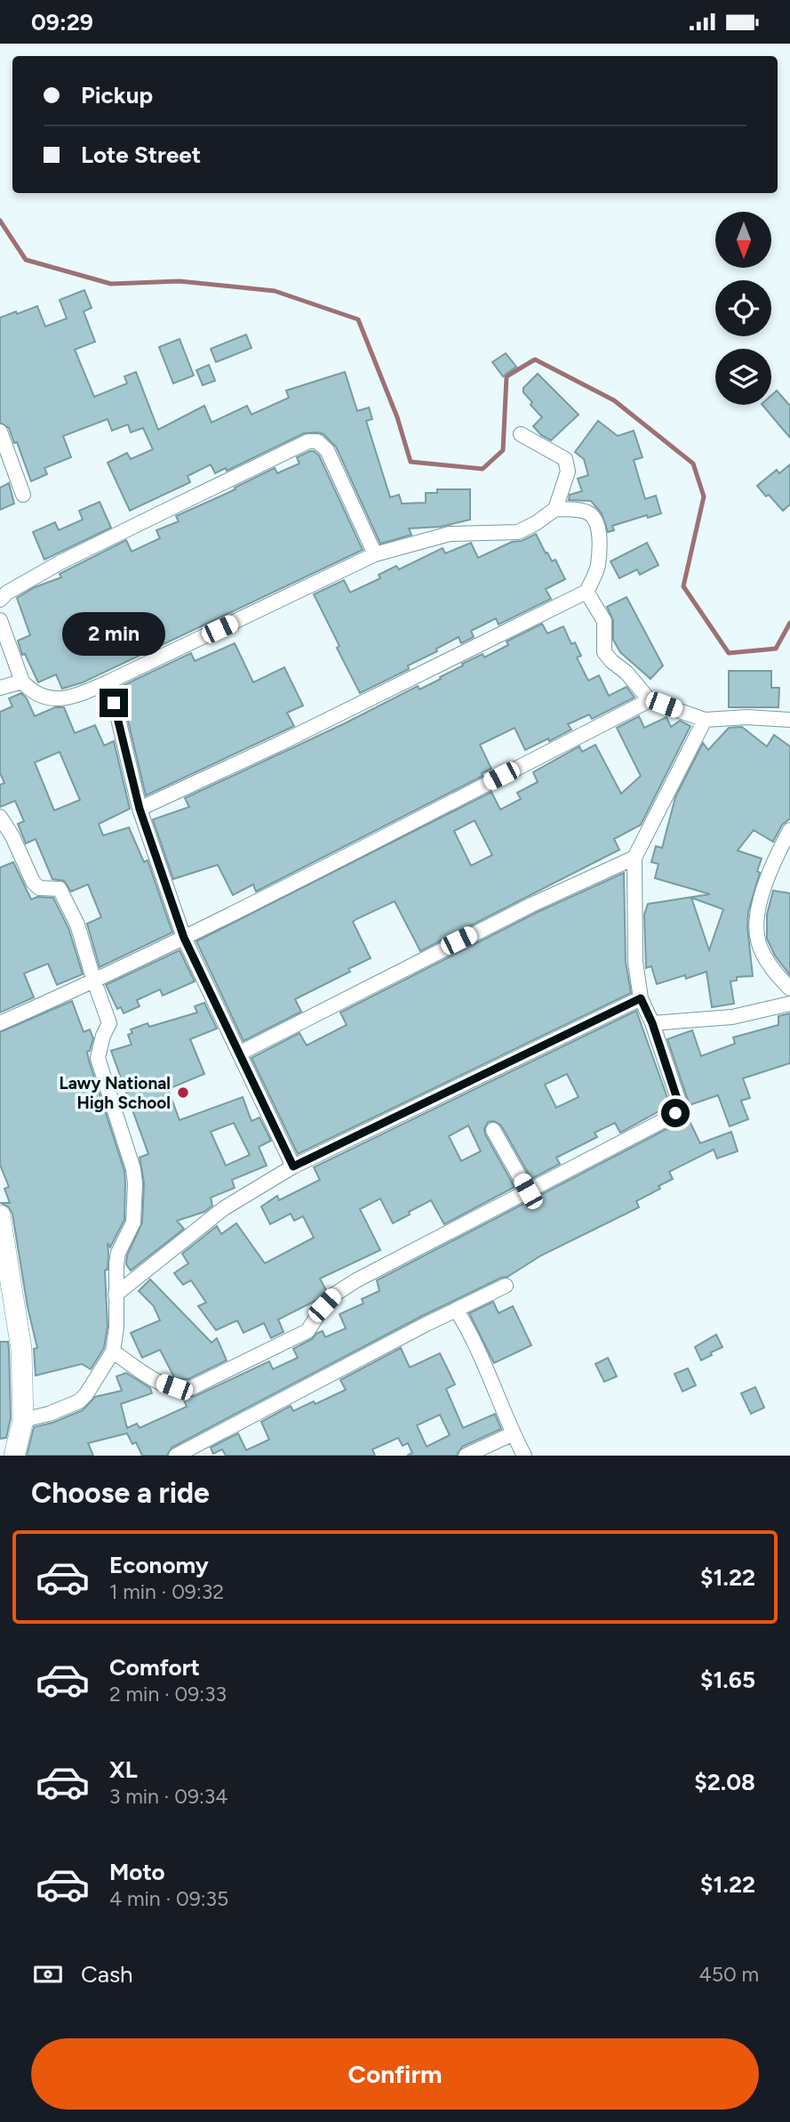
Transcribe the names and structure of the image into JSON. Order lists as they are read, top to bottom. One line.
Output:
{"places":["Lawy National High School"],"north":"bottom","page":{"status":"09:29","banner":["Pickup","Lote Street"],"bubble":"2 min","heading":"Choose a ride","list":[{"name":"Economy","note":"1 min · 09:32","value":"$1.22"},{"name":"Comfort","note":"2 min · 09:33","value":"$1.65"},{"name":"XL","note":"3 min · 09:34","value":"$2.08"},{"name":"Moto","note":"4 min · 09:35","value":"$1.22"}],"pay":["Cash","450 m"],"buttons":"Confirm"}}
